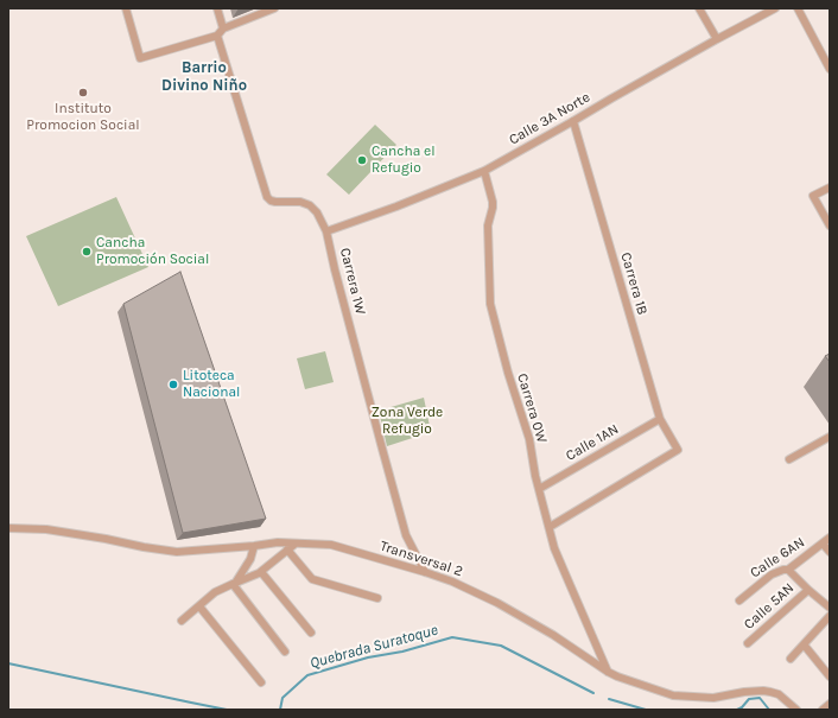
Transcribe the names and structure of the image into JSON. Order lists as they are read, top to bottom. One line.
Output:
{"streets":{"street":["Calle 3A Norte","Carrera 1W","Carrera 1B","Carrera 0W","Calle 1AN","Calle 6AN","Transversal 2","Calle 5AN"]},"crossings":[["Calle 3A Norte","Carrera 1W"],["Calle 3A Norte","Carrera 1B"],["Calle 3A Norte","Carrera 0W"],["Carrera 1W","Transversal 2"],["Carrera 1B","Carrera 0W"],["Carrera 1B","Calle 1AN"],["Carrera 0W","Calle 1AN"],["Carrera 0W","Transversal 2"]],"districts":["Barrio Divino Niño"],"water":["Quebrada Suratoque"],"parks":["Zona Verde Refugio"],"places":["Instituto Promocion Social","Cancha el Refugio","Cancha Promoción Social","Litoteca Nacional"]}
